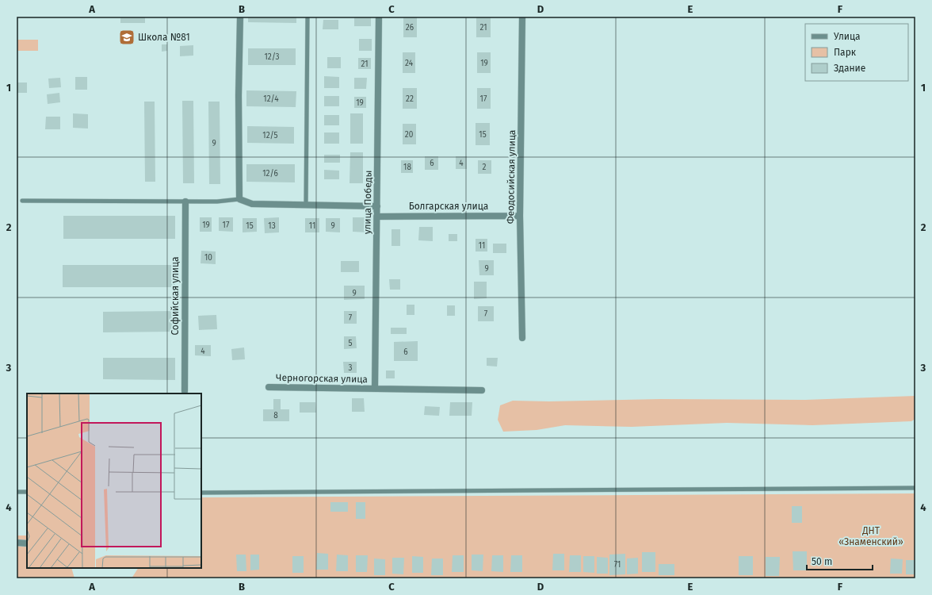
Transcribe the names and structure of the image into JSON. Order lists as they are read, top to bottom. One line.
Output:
{"streets":{"street":["Феодосийская улица","улица Победы","Болгарская улица","Софийская улица","Черногорская улица"]},"crossings":[["Феодосийская улица","Болгарская улица"],["улица Победы","Болгарская улица"],["улица Победы","Черногорская улица"]],"parks":["ДНТ «Знаменский»"],"places":{"school or university":["Школа №81"]},"house_numbers":["26","21","12/3","24","19","21","12/4","22","17","19","20","15","12/5","9","6","4","18","2","12/6","19","17","15","13","11","9","11","10","9","9","7","7","5","4","6","3","8","71"],"legend":["Улица","Парк","Здание"],"scale_bar":"50 m","grid":{"columns":["A","B","C","D","E","F"],"rows":["1","2","3","4"]}}
